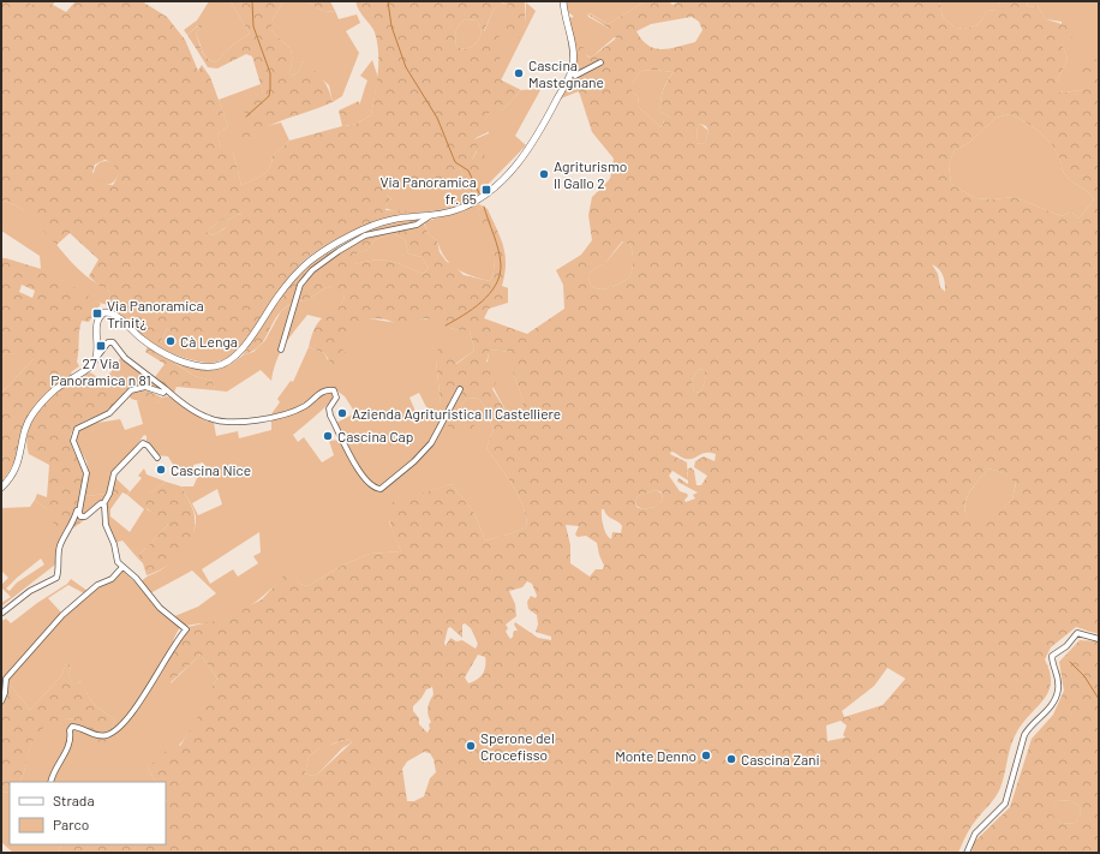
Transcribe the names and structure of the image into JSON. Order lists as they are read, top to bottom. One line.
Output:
{"places":{"other":["Cascina Mastegnane","Agriturismo Il Gallo 2","Cà Lenga","Azienda Agrituristica Il Castelliere","Cascina Cap","Cascina Nice","Sperone del Crocefisso","Monte Denno","Cascina Zani"],"transit":["Via Panoramica fr. 65","Via Panoramica Trinit¿","27 Via Panoramica n 81"]},"legend":["Strada","Parco"]}
